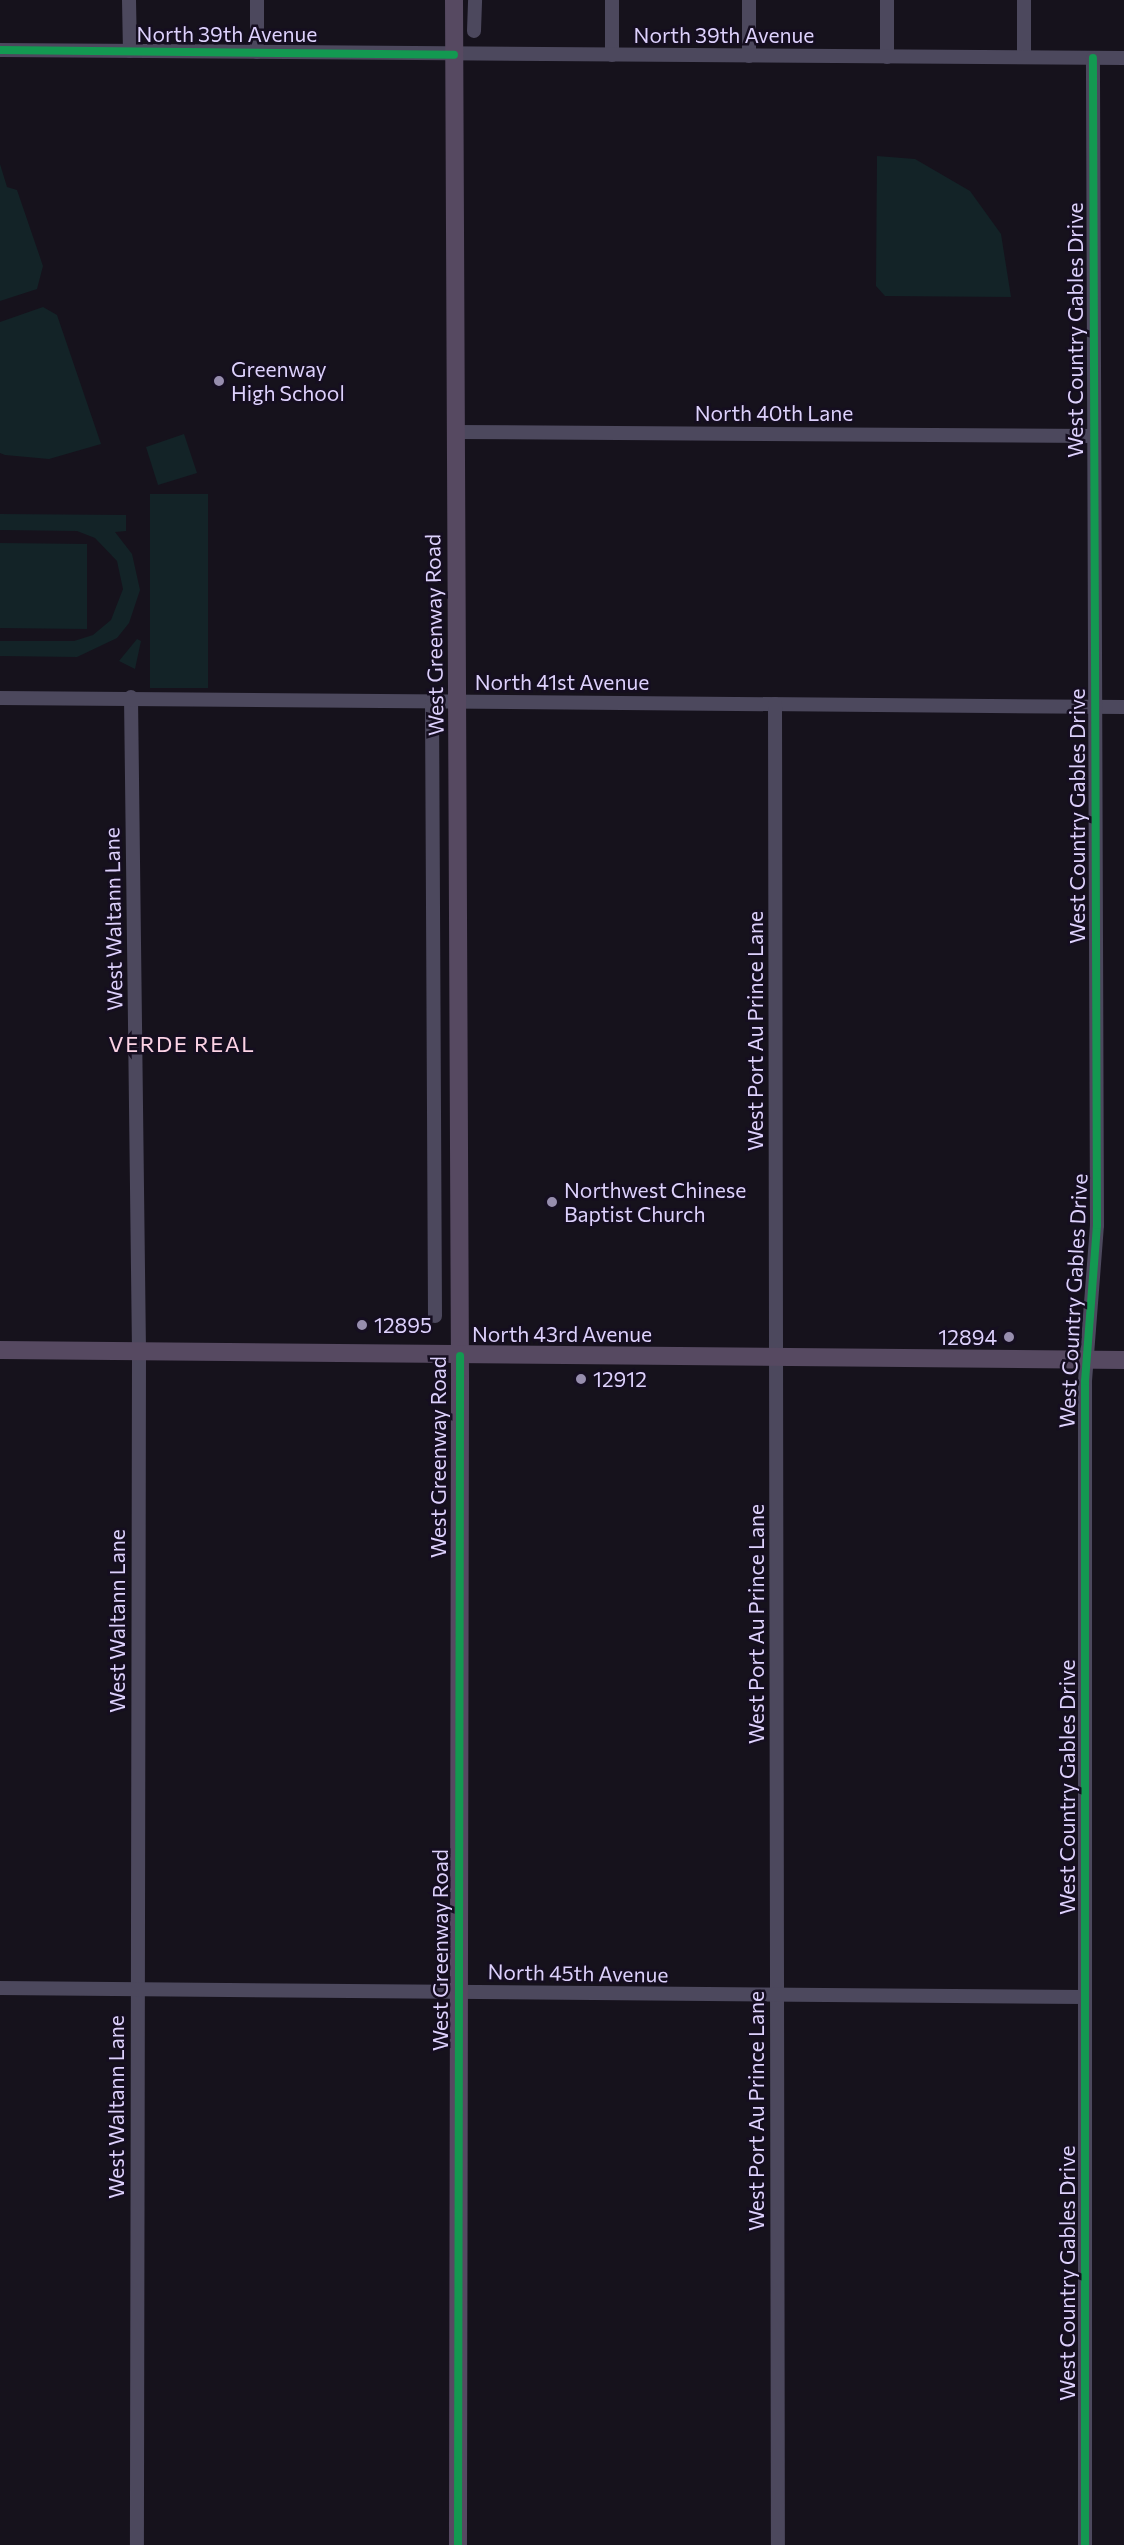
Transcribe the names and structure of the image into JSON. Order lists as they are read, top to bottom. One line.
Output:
{"streets":{"main road":["West Greenway Road","North 43rd Avenue"],"street":["North 39th Avenue","West Country Gables Drive","North 40th Lane","North 41st Avenue","West Waltann Lane","West Port Au Prince Lane","North 45th Avenue"]},"crossings":[["North 39th Avenue","West Country Gables Drive"],["North 39th Avenue","West Greenway Road"],["West Country Gables Drive","North 40th Lane"],["West Country Gables Drive","North 41st Avenue"],["West Country Gables Drive","North 43rd Avenue"],["West Country Gables Drive","North 45th Avenue"],["North 40th Lane","West Greenway Road"],["West Greenway Road","North 41st Avenue"],["West Greenway Road","North 43rd Avenue"],["West Greenway Road","North 45th Avenue"],["North 41st Avenue","West Waltann Lane"],["North 41st Avenue","West Port Au Prince Lane"],["West Waltann Lane","North 43rd Avenue"],["West Waltann Lane","North 45th Avenue"],["West Port Au Prince Lane","North 43rd Avenue"],["West Port Au Prince Lane","North 45th Avenue"]],"districts":["VERDE REAL"],"places":["Greenway High School","Northwest Chinese Baptist Church","12895","12894","12912"]}
